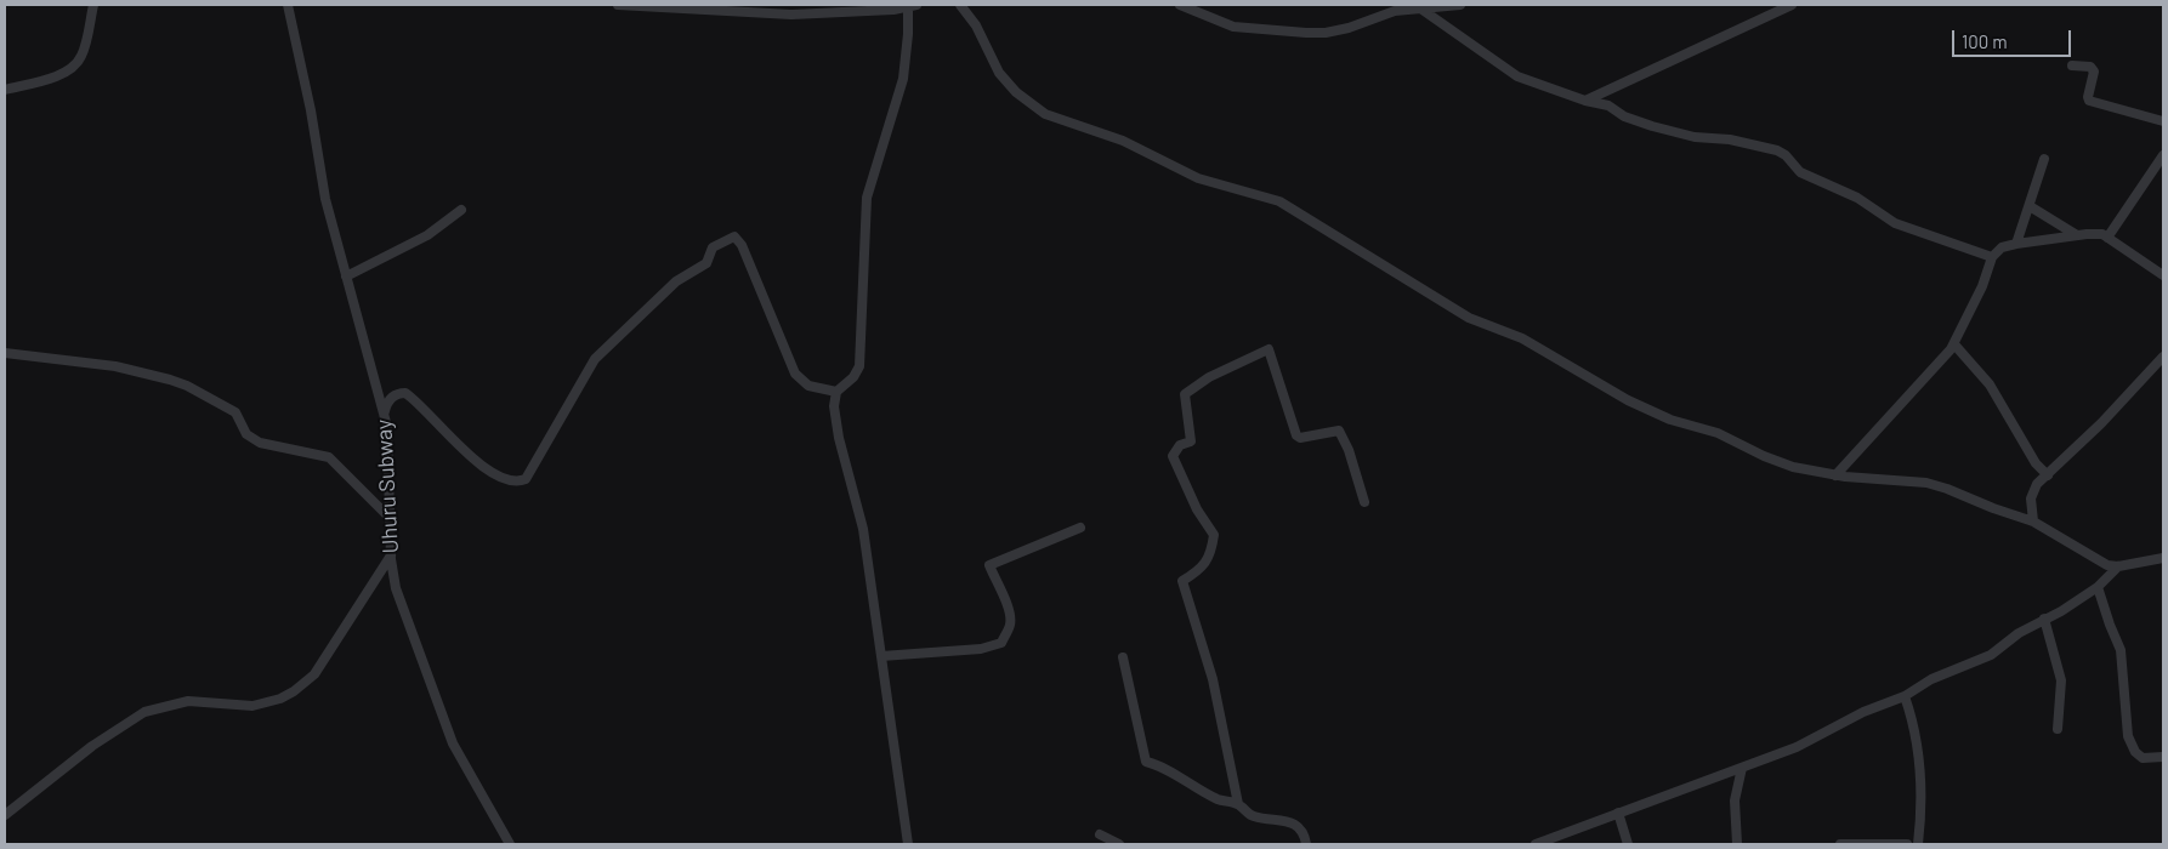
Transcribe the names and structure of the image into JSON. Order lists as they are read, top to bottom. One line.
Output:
{"streets":{"street":["Uhuru Subway"]},"scale_bar":"100 m"}
